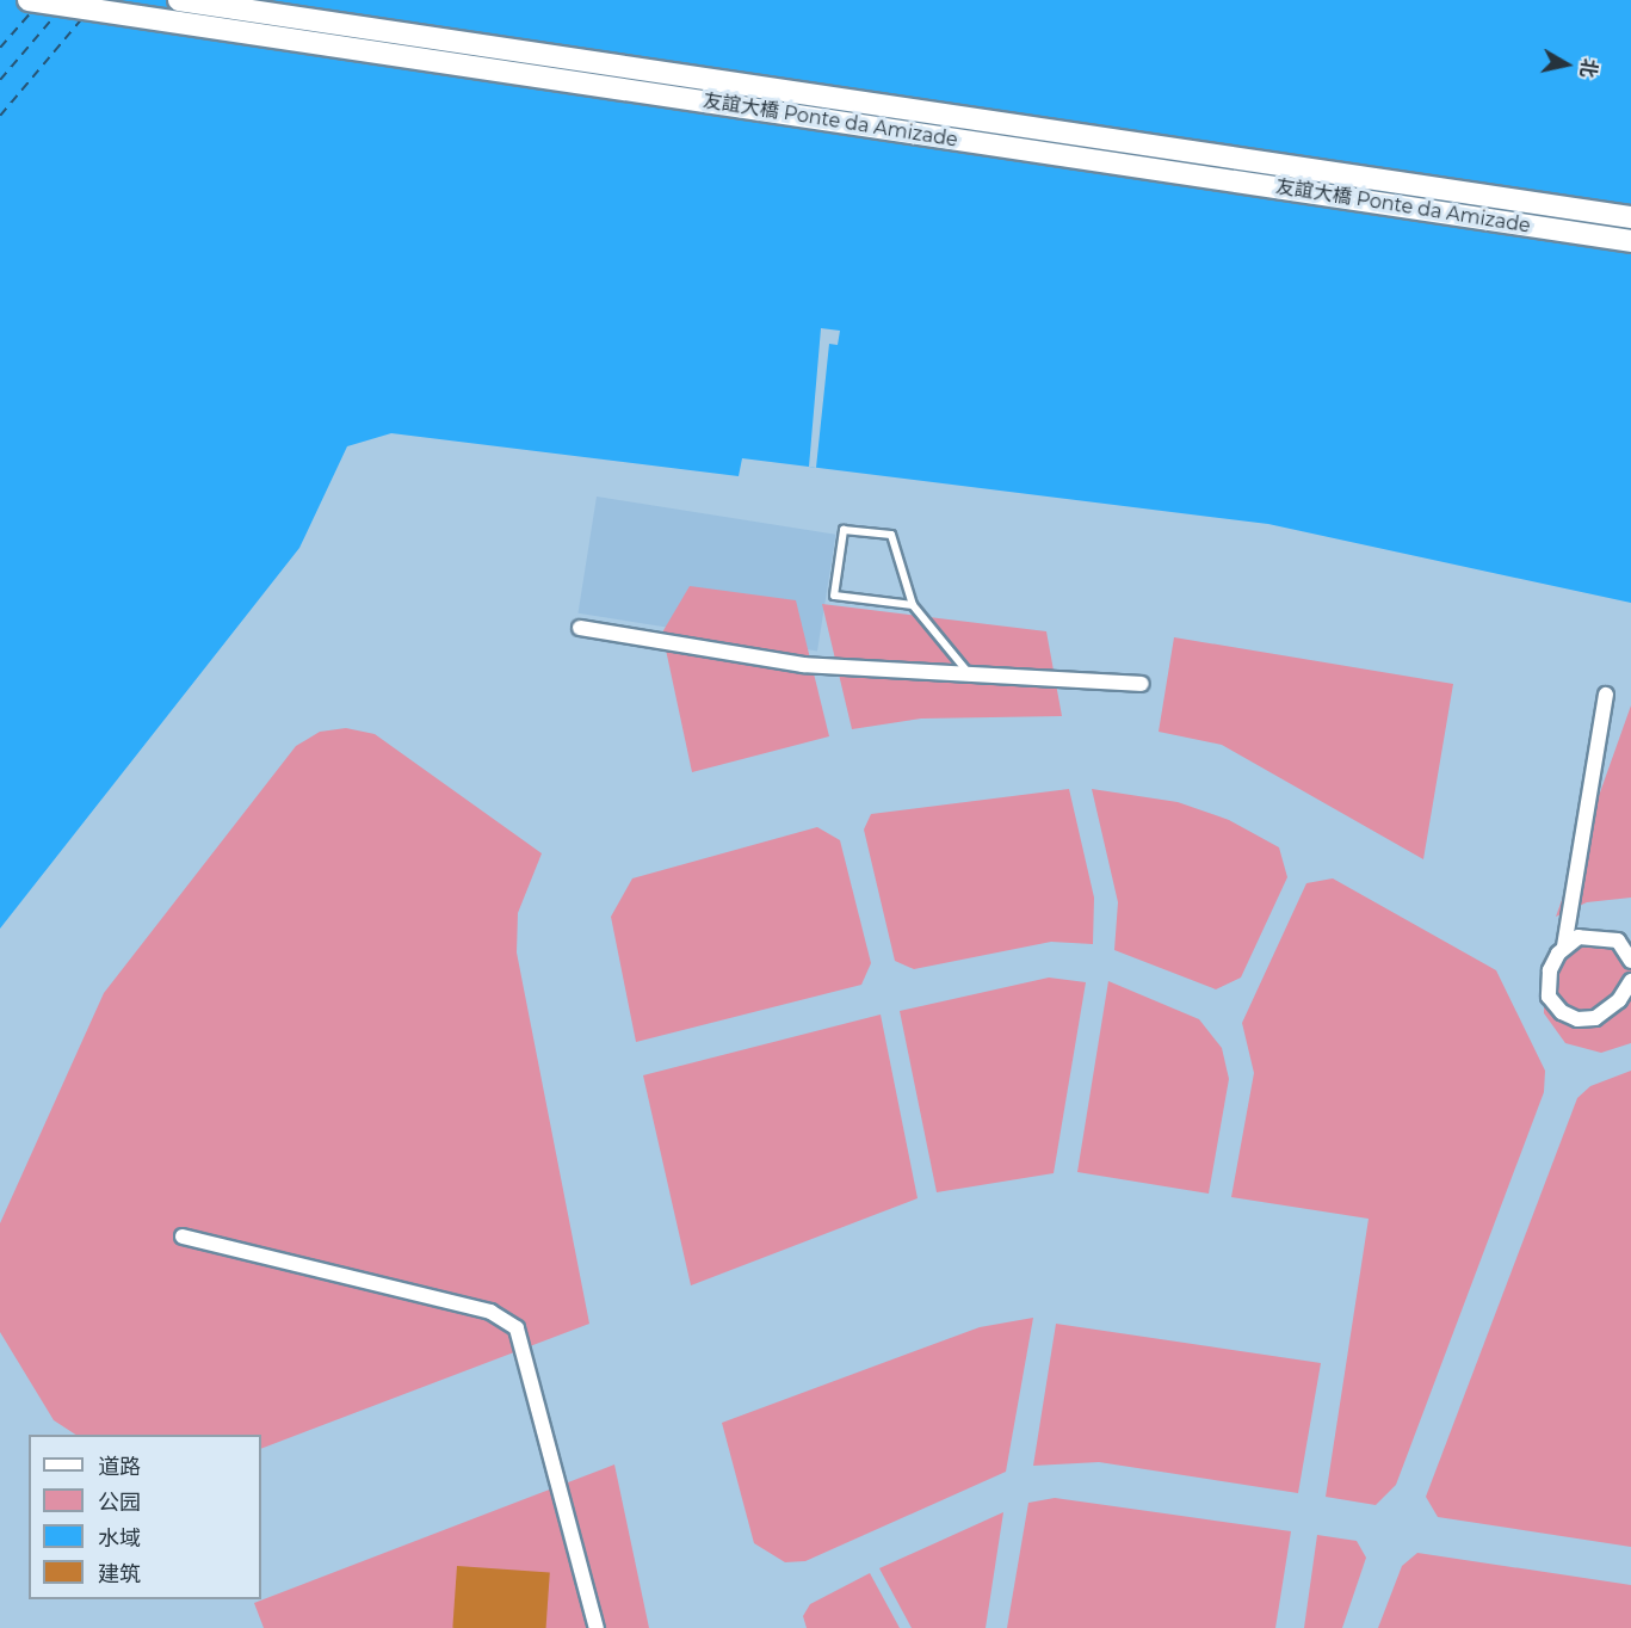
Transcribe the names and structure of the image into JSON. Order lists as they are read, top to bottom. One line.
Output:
{"streets":{"main road":["友誼大橋 Ponte da Amizade"]},"legend":["道路","公园","水域","建筑"],"north":"right"}
